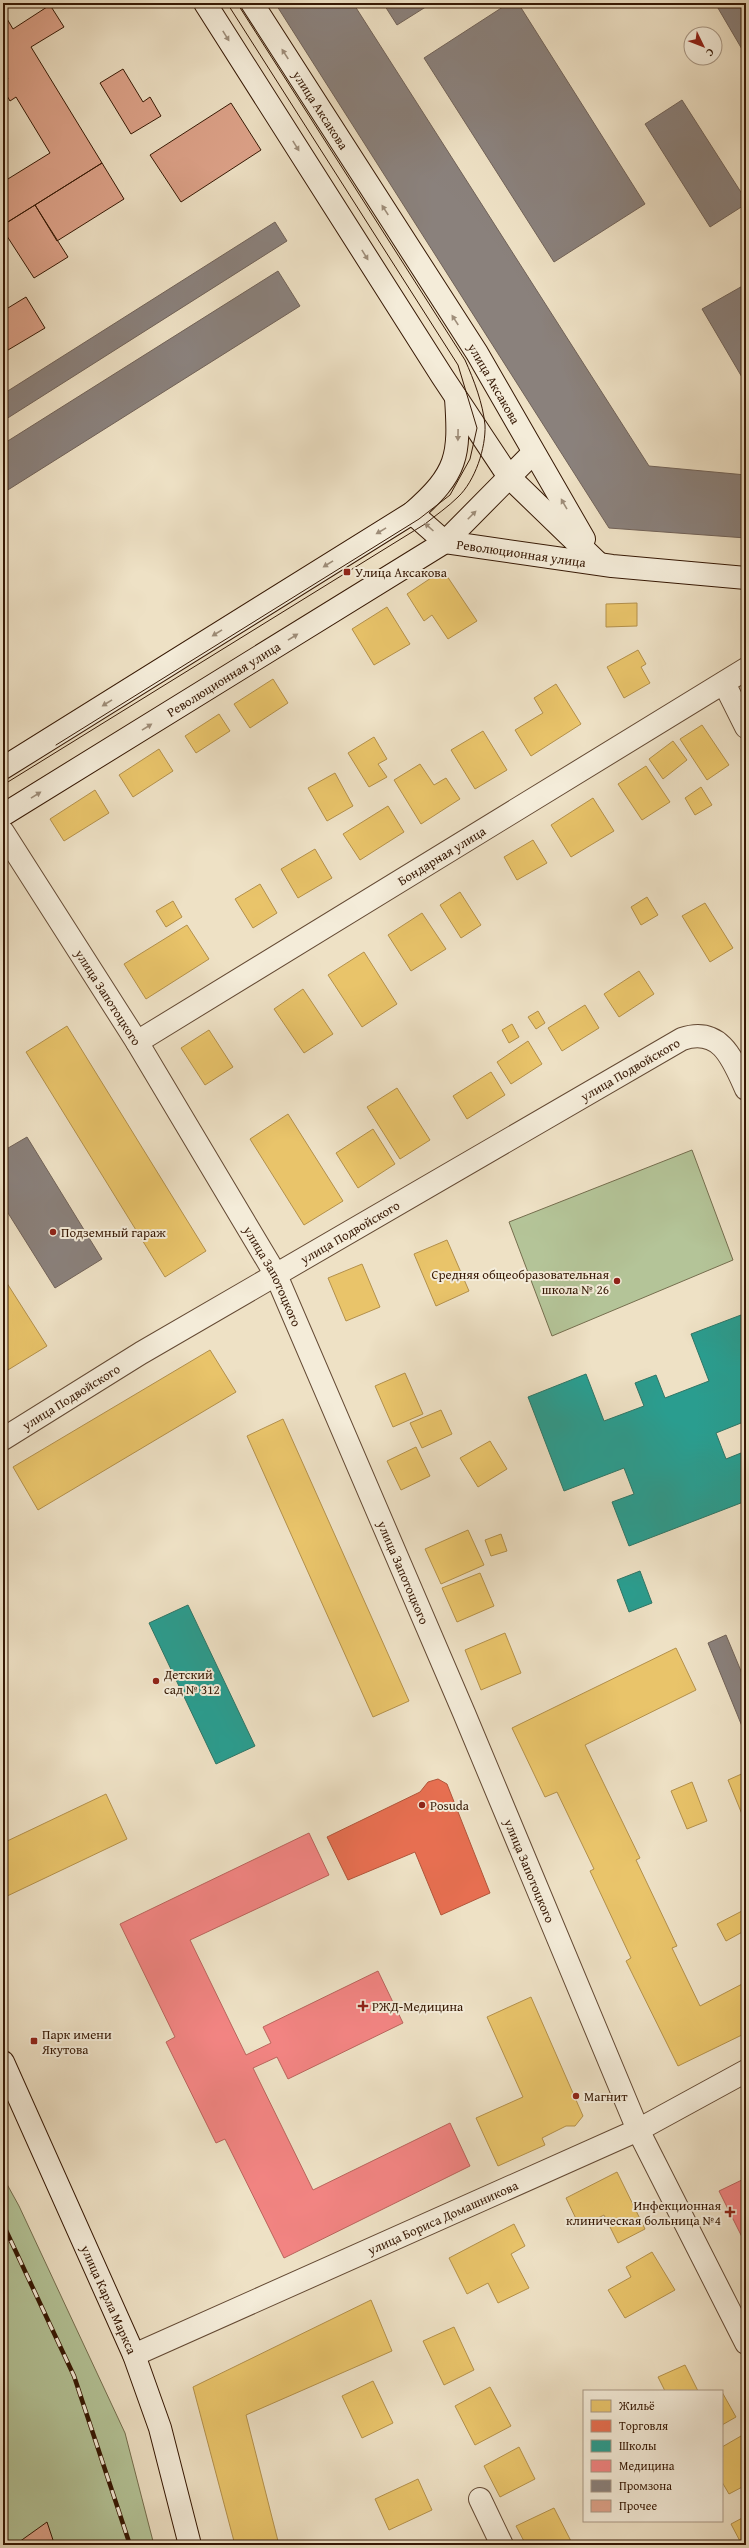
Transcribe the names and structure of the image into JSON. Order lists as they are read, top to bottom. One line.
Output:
{"streets":{"street":["улица Аксакова","Революционная улица","Бондарная улица","улица Запотоцкого","улица Подвойского","улица Бориса Домашникова","улица Карла Маркса"]},"crossings":[["улица Аксакова","Революционная улица"],["Бондарная улица","улица Запотоцкого"],["улица Запотоцкого","улица Подвойского"],["улица Запотоцкого","улица Бориса Домашникова"],["улица Бориса Домашникова","улица Карла Маркса"]],"places":{"transit":["Улица Аксакова","Парк имени Якутова"],"other":["Подземный гараж","Средняя общеобразовательная школа № 26","Детский сад № 312","Posuda","Магнит"],"health":["РЖД-Медицина","Инфекционная клиническая больница №4"]},"legend":["Жильё","Торговля","Школы","Медицина","Промзона","Прочее"],"north":"bottom right"}
